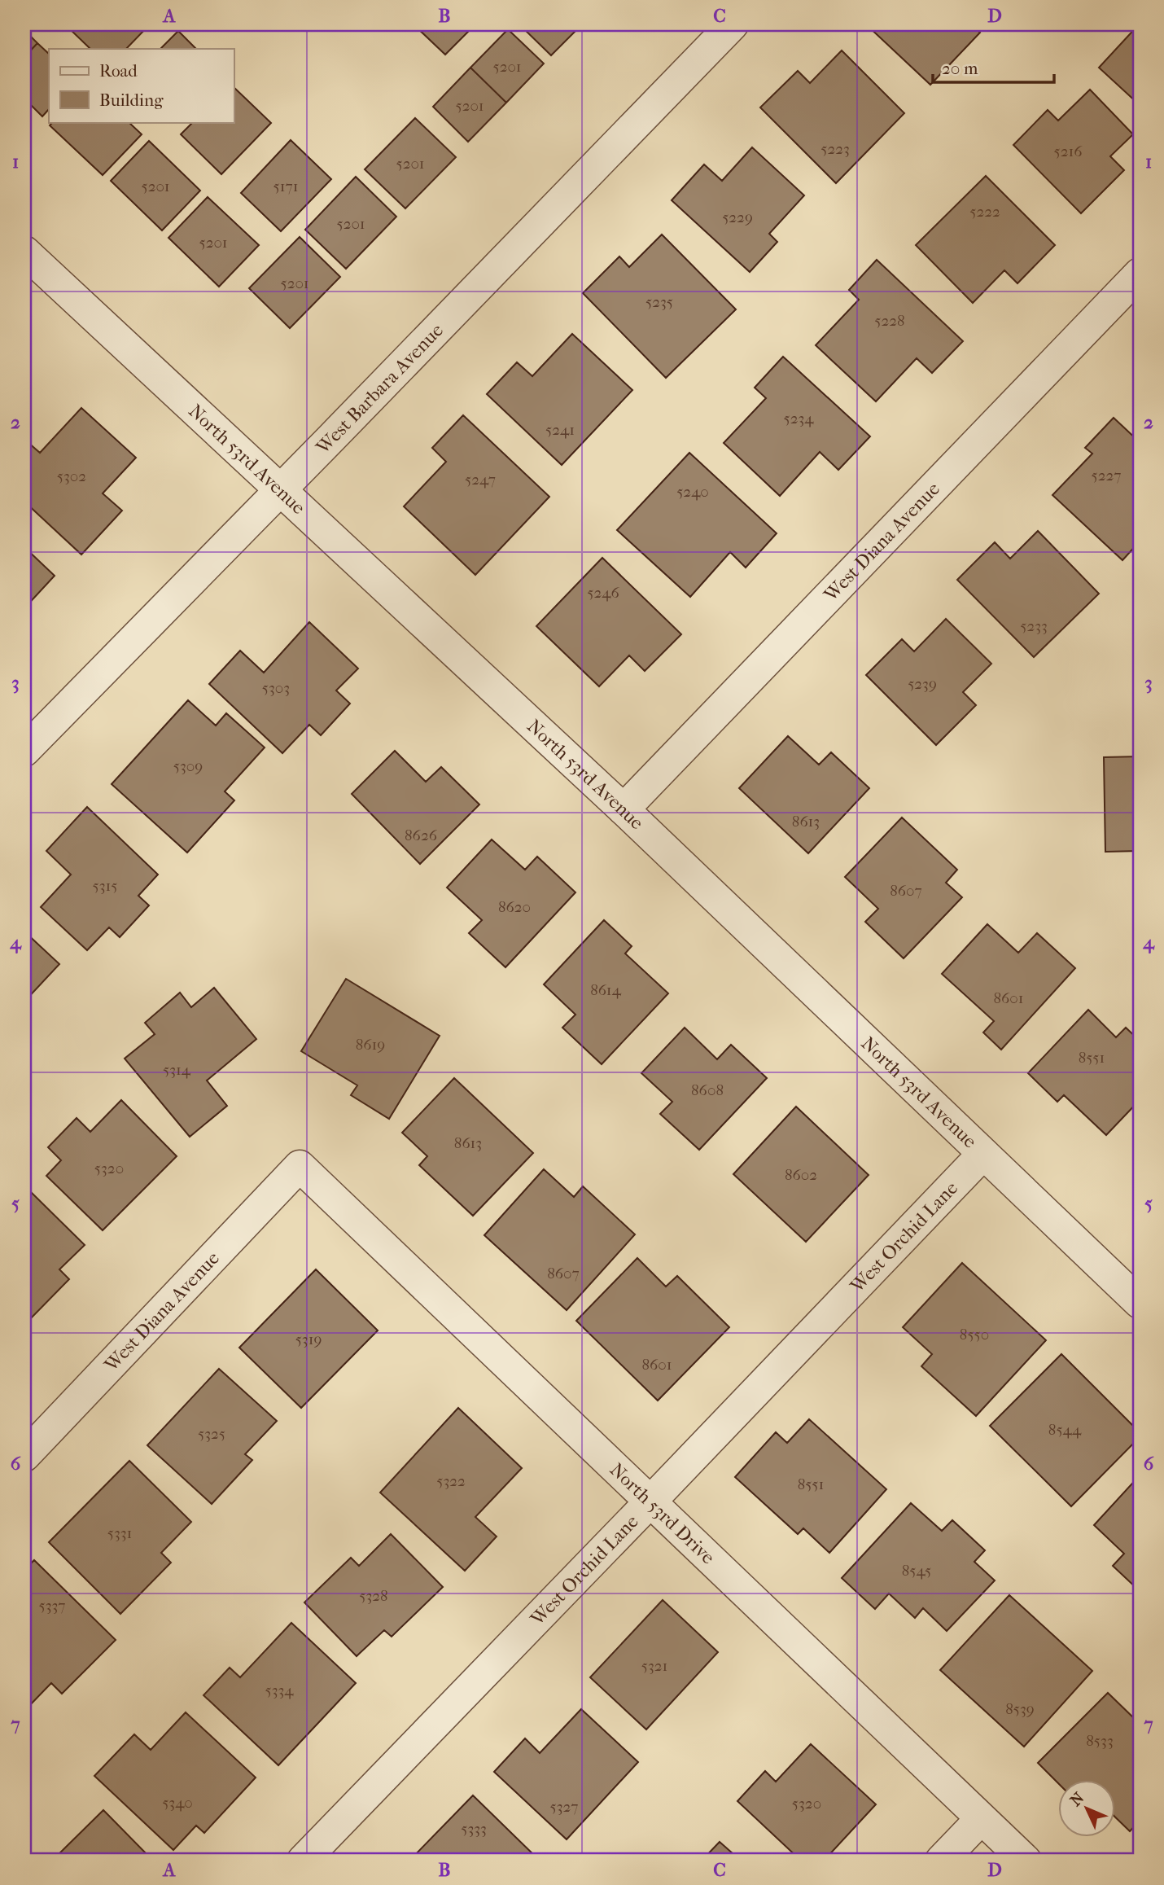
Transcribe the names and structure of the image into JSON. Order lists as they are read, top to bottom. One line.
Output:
{"streets":{"street":["West Barbara Avenue","North 53rd Avenue","West Diana Avenue","West Orchid Lane","North 53rd Drive"]},"crossings":[["West Barbara Avenue","North 53rd Avenue"],["North 53rd Avenue","West Diana Avenue"],["North 53rd Avenue","West Orchid Lane"],["West Diana Avenue","North 53rd Drive"],["West Orchid Lane","North 53rd Drive"]],"house_numbers":["5201","5201","5223","5216","5201","5201","5171","5222","5229","5201","5201","5201","5235","5228","5234","5241","5227","5302","5247","5240","5246","5233","5239","5303","5309","8613","8626","5315","8607","8620","8614","8601","8619","8551","5314","8608","8613","5320","8602","8607","8550","5319","8601","8544","5325","5322","8551","5331","8545","5328","5337","5321","5334","8539","8533","5340","5320","5327","5333"],"legend":["Road","Building"],"scale_bar":"20 m","north":"top left","grid":{"columns":["A","B","C","D"],"rows":["1","2","3","4","5","6","7"]}}
